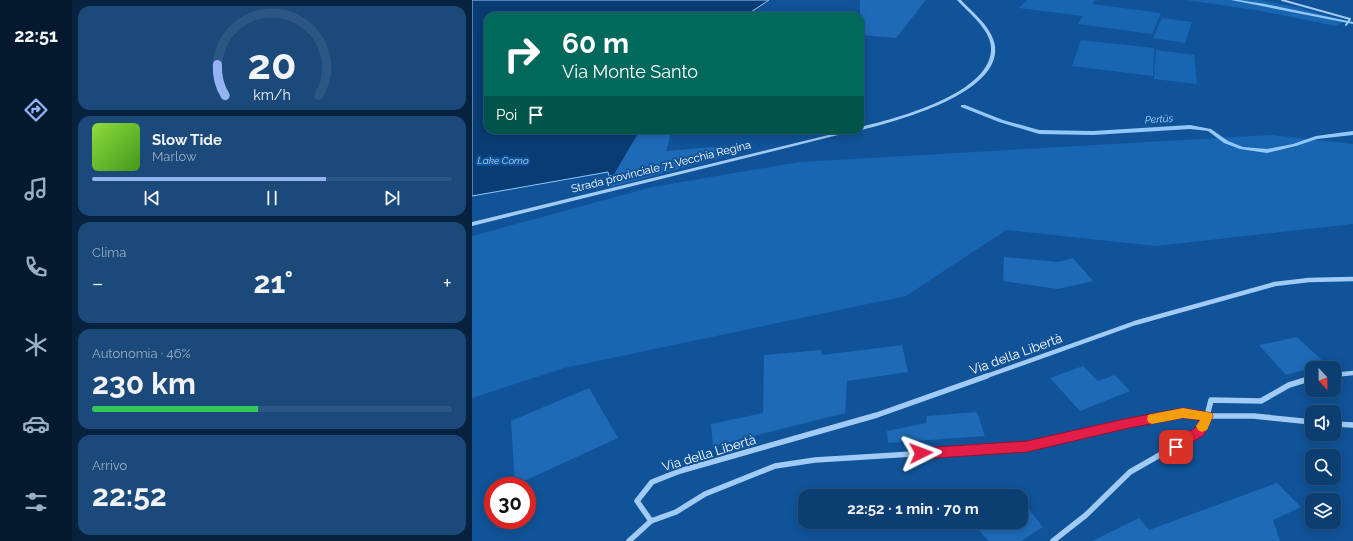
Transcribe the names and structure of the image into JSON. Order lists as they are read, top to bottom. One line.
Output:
{"streets":{"street":["Strada provinciale 71 Vecchia Regina","Via della Libertà"]},"water":["Pertüs","Lake Como"],"north":"bottom","page":{"tabs":"22:51","turn":["60 m","Via Monte Santo"],"then":"Poi","song":["Slow Tide","Marlow"],"tile":["Clima",["Autonomia · 46%","230 km"],["Arrivo","22:52"]],"heat":["−","21°","+"],"limit":"30","trip":"22:52 · 1 min · 70 m","gauge":["20","km/h"]}}
